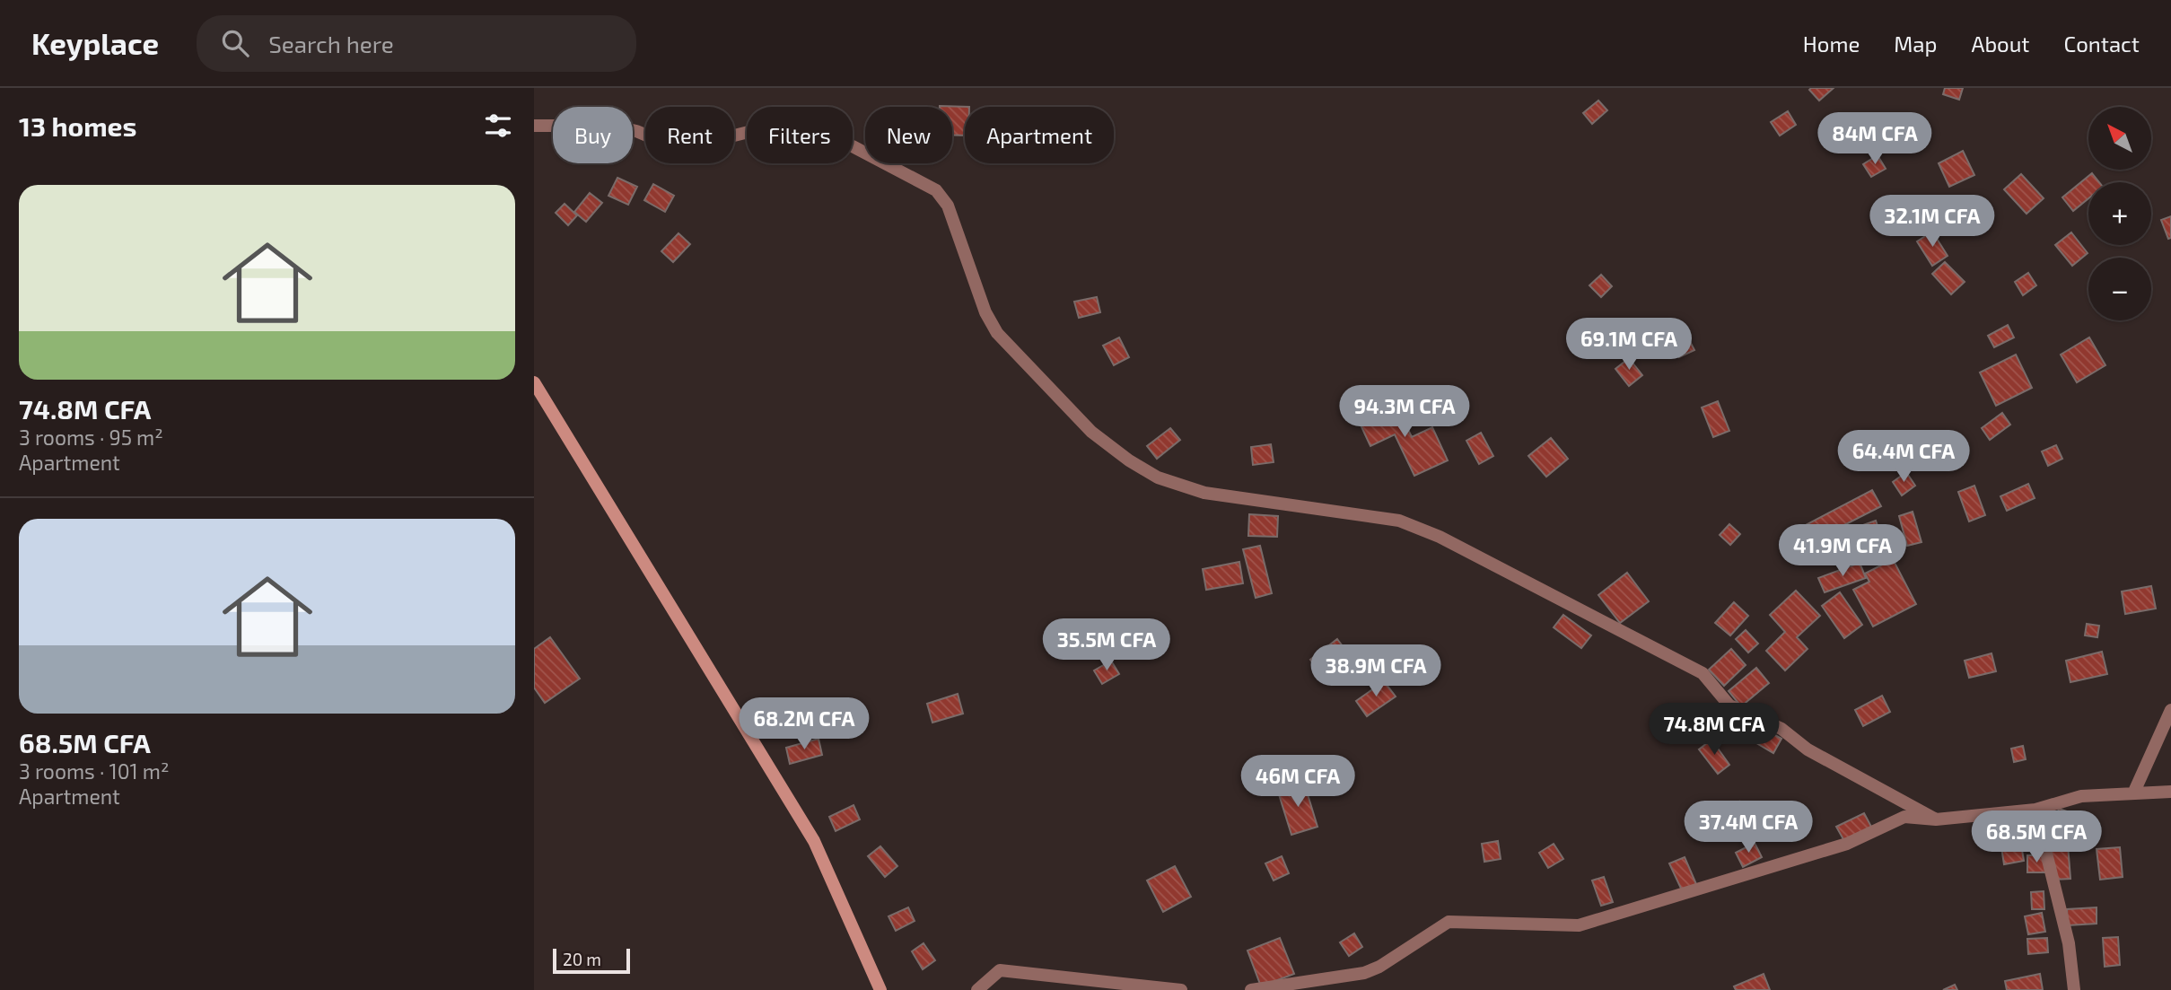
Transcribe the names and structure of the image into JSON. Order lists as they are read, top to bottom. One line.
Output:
{"scale_bar":"20 m","north":"top left","page":{"header":"Keyplace","search":"Search here","nav":["Home","Map","About","Contact"],"heading":"13 homes","map_buttons":["+","−"],"chip":["Buy","Rent","Filters","New","Apartment"],"price":["84M CFA","32.1M CFA","69.1M CFA","94.3M CFA","64.4M CFA","41.9M CFA","35.5M CFA","38.9M CFA","68.2M CFA","74.8M CFA","46M CFA","37.4M CFA","68.5M CFA"],"list":[{"name":"74.8M CFA","note":"3 rooms · 95 m² · Apartment"},{"name":"68.5M CFA","note":"3 rooms · 101 m² · Apartment"}],"scale":"20 m"}}
